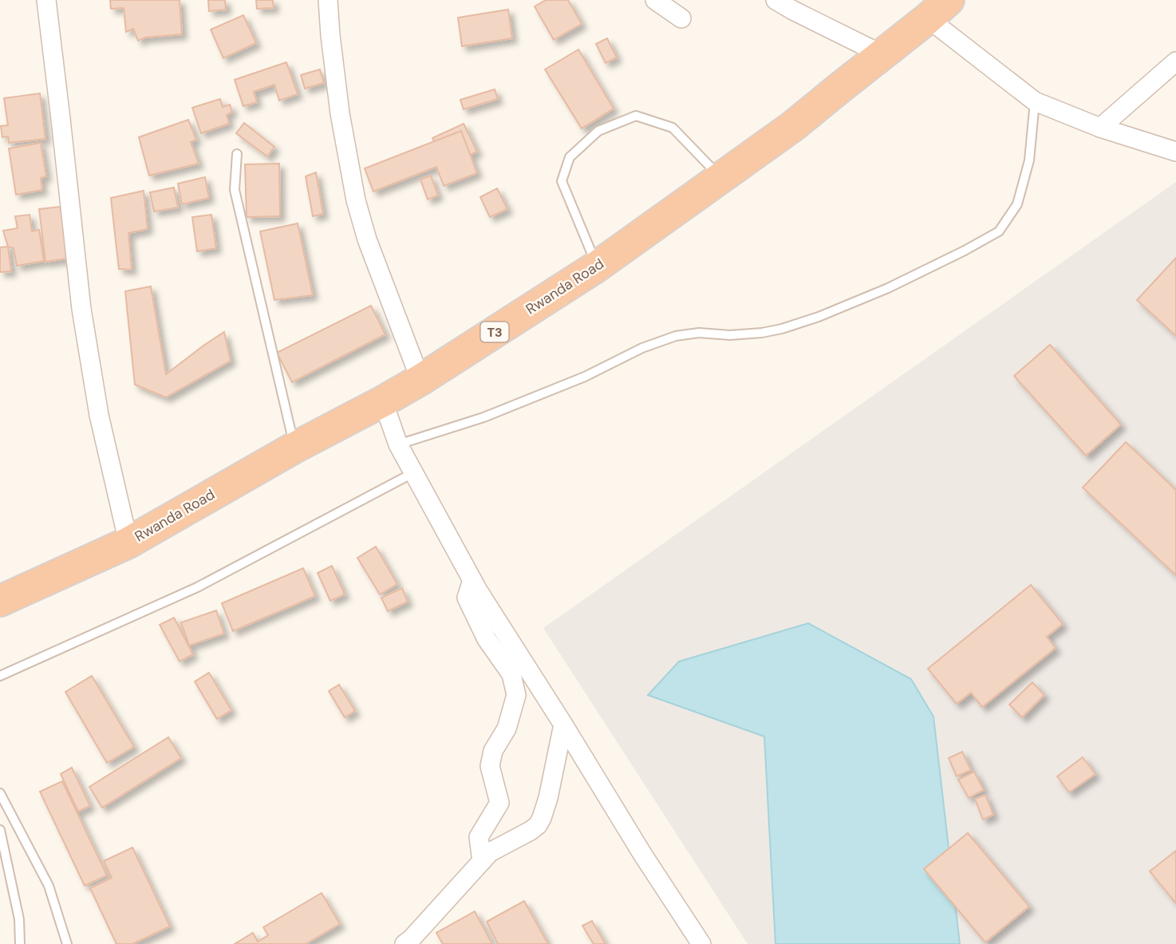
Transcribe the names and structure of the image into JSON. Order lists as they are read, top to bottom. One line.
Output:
{"streets":{"highway":["Rwanda Road","T3"]}}
